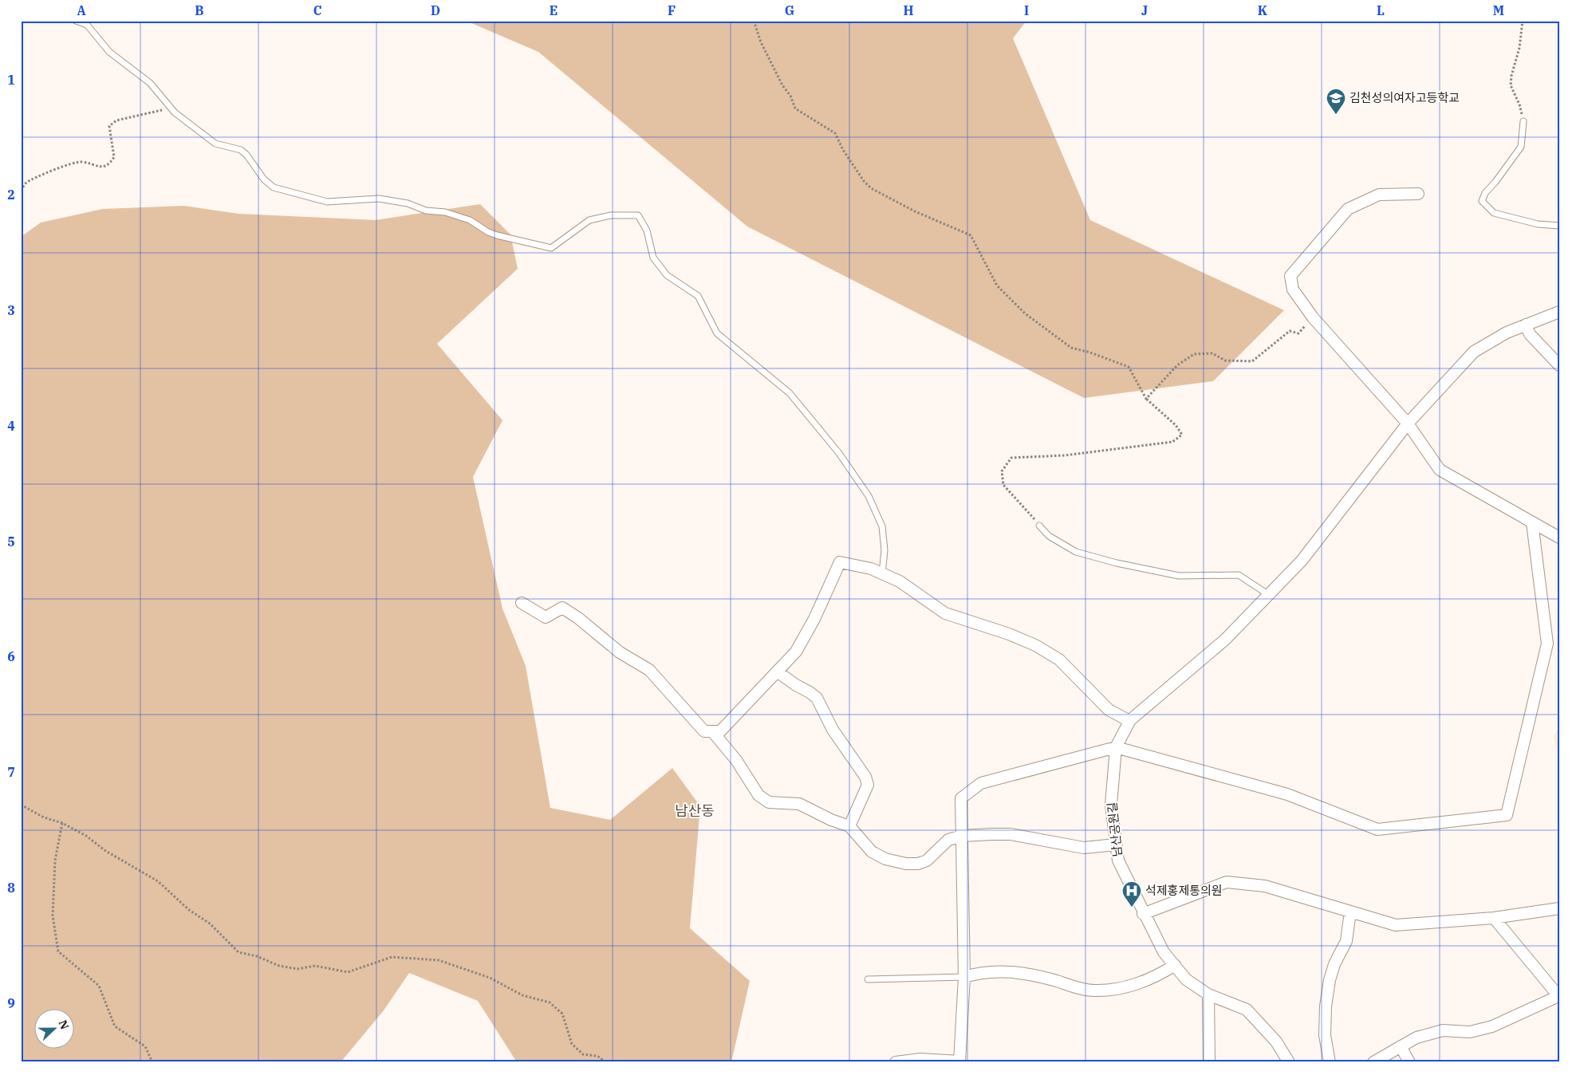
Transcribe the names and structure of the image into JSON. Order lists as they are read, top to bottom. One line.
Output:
{"streets":{"street":["남산공원길"]},"districts":["남산동"],"places":{"school or university":["김천성의여자고등학교"],"hospital":["석제홍제통의원"]},"north":"right","grid":{"columns":["A","B","C","D","E","F","G","H","I","J","K","L","M"],"rows":["1","2","3","4","5","6","7","8","9"]}}
